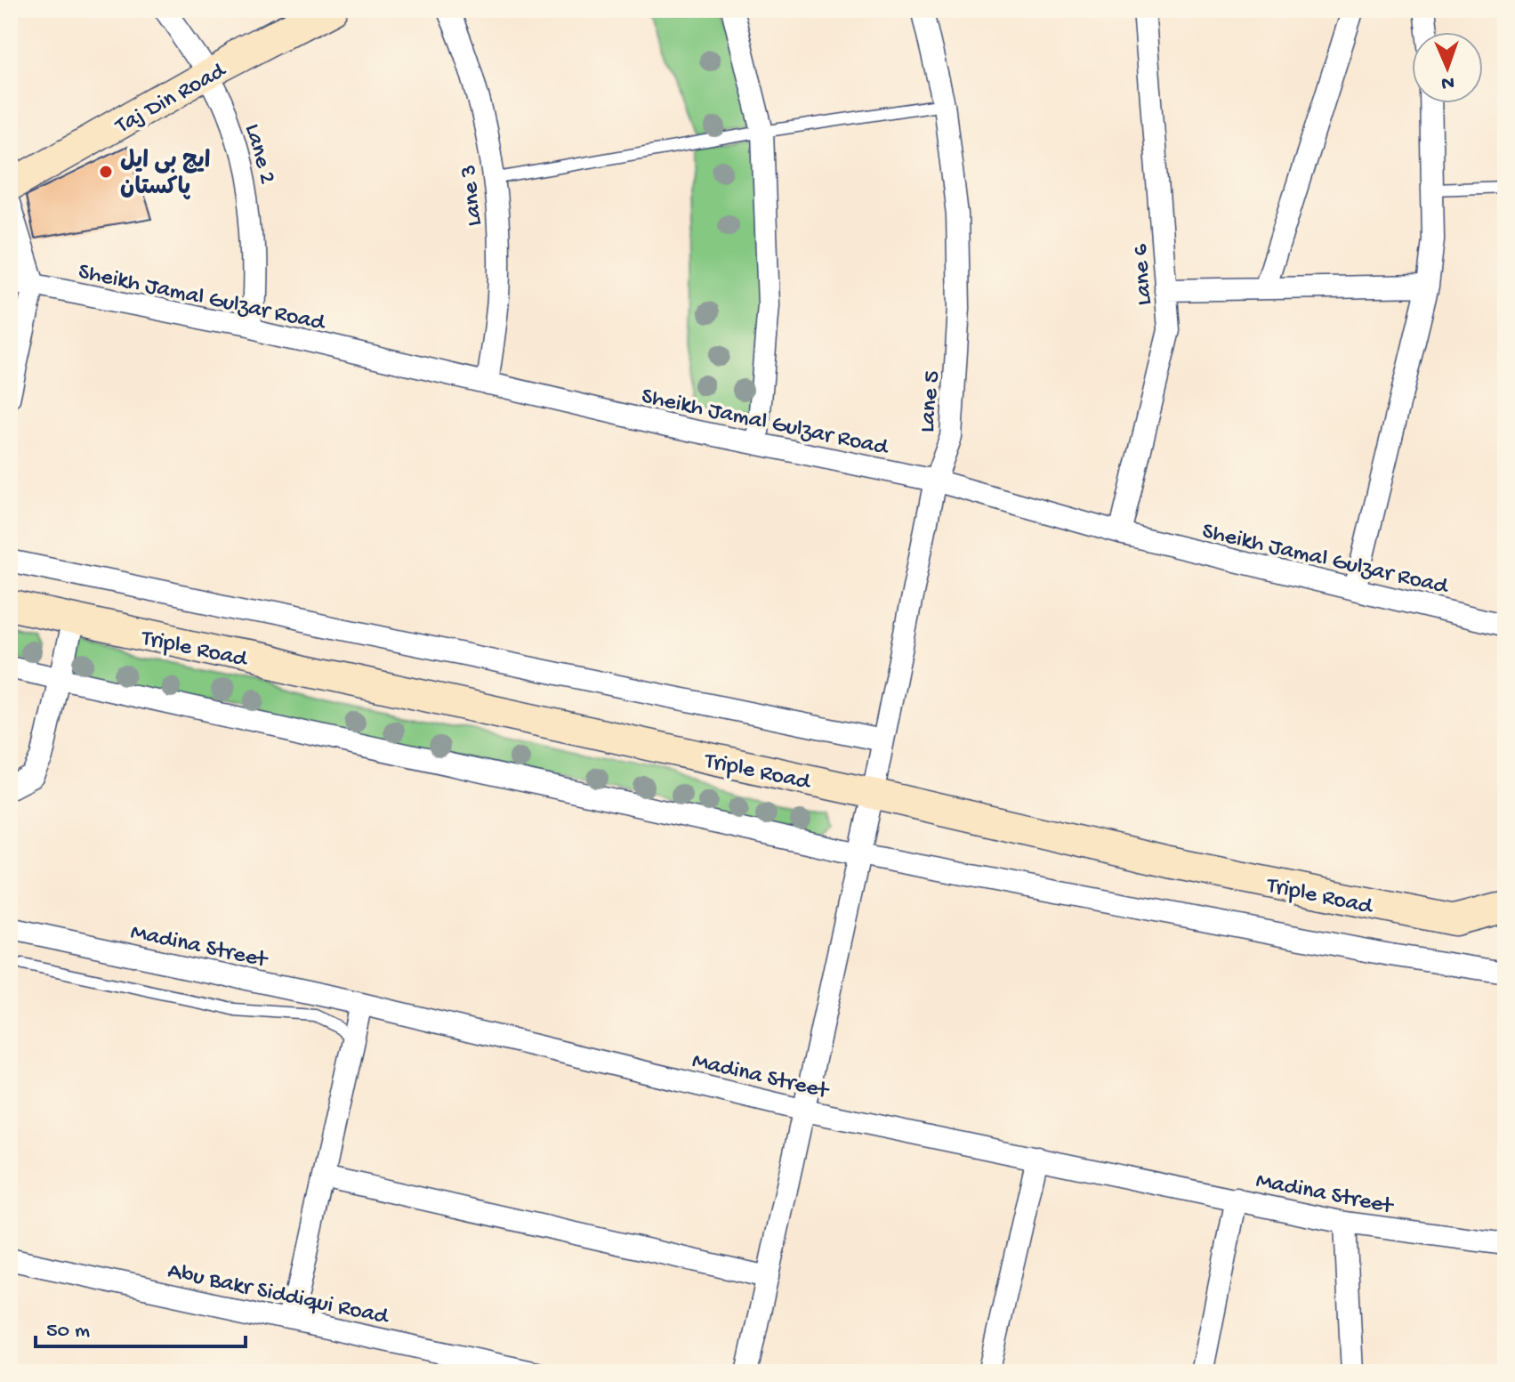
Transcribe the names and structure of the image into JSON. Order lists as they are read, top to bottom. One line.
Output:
{"streets":{"main road":["Taj Din Road","Triple Road"],"street":["Lane 2","Lane 3","Lane 6","Sheikh Jamal Gulzar Road","Lane 5","Madina Street","Abu Bakr Siddiqui Road"]},"crossings":[["Taj Din Road","Lane 2"],["Lane 2","Sheikh Jamal Gulzar Road"],["Lane 3","Sheikh Jamal Gulzar Road"],["Lane 6","Sheikh Jamal Gulzar Road"],["Sheikh Jamal Gulzar Road","Lane 5"],["Lane 5","Triple Road"],["Lane 5","Madina Street"]],"places":["ایچ بی ایل پاکستان"],"scale_bar":"50 m","north":"bottom"}
